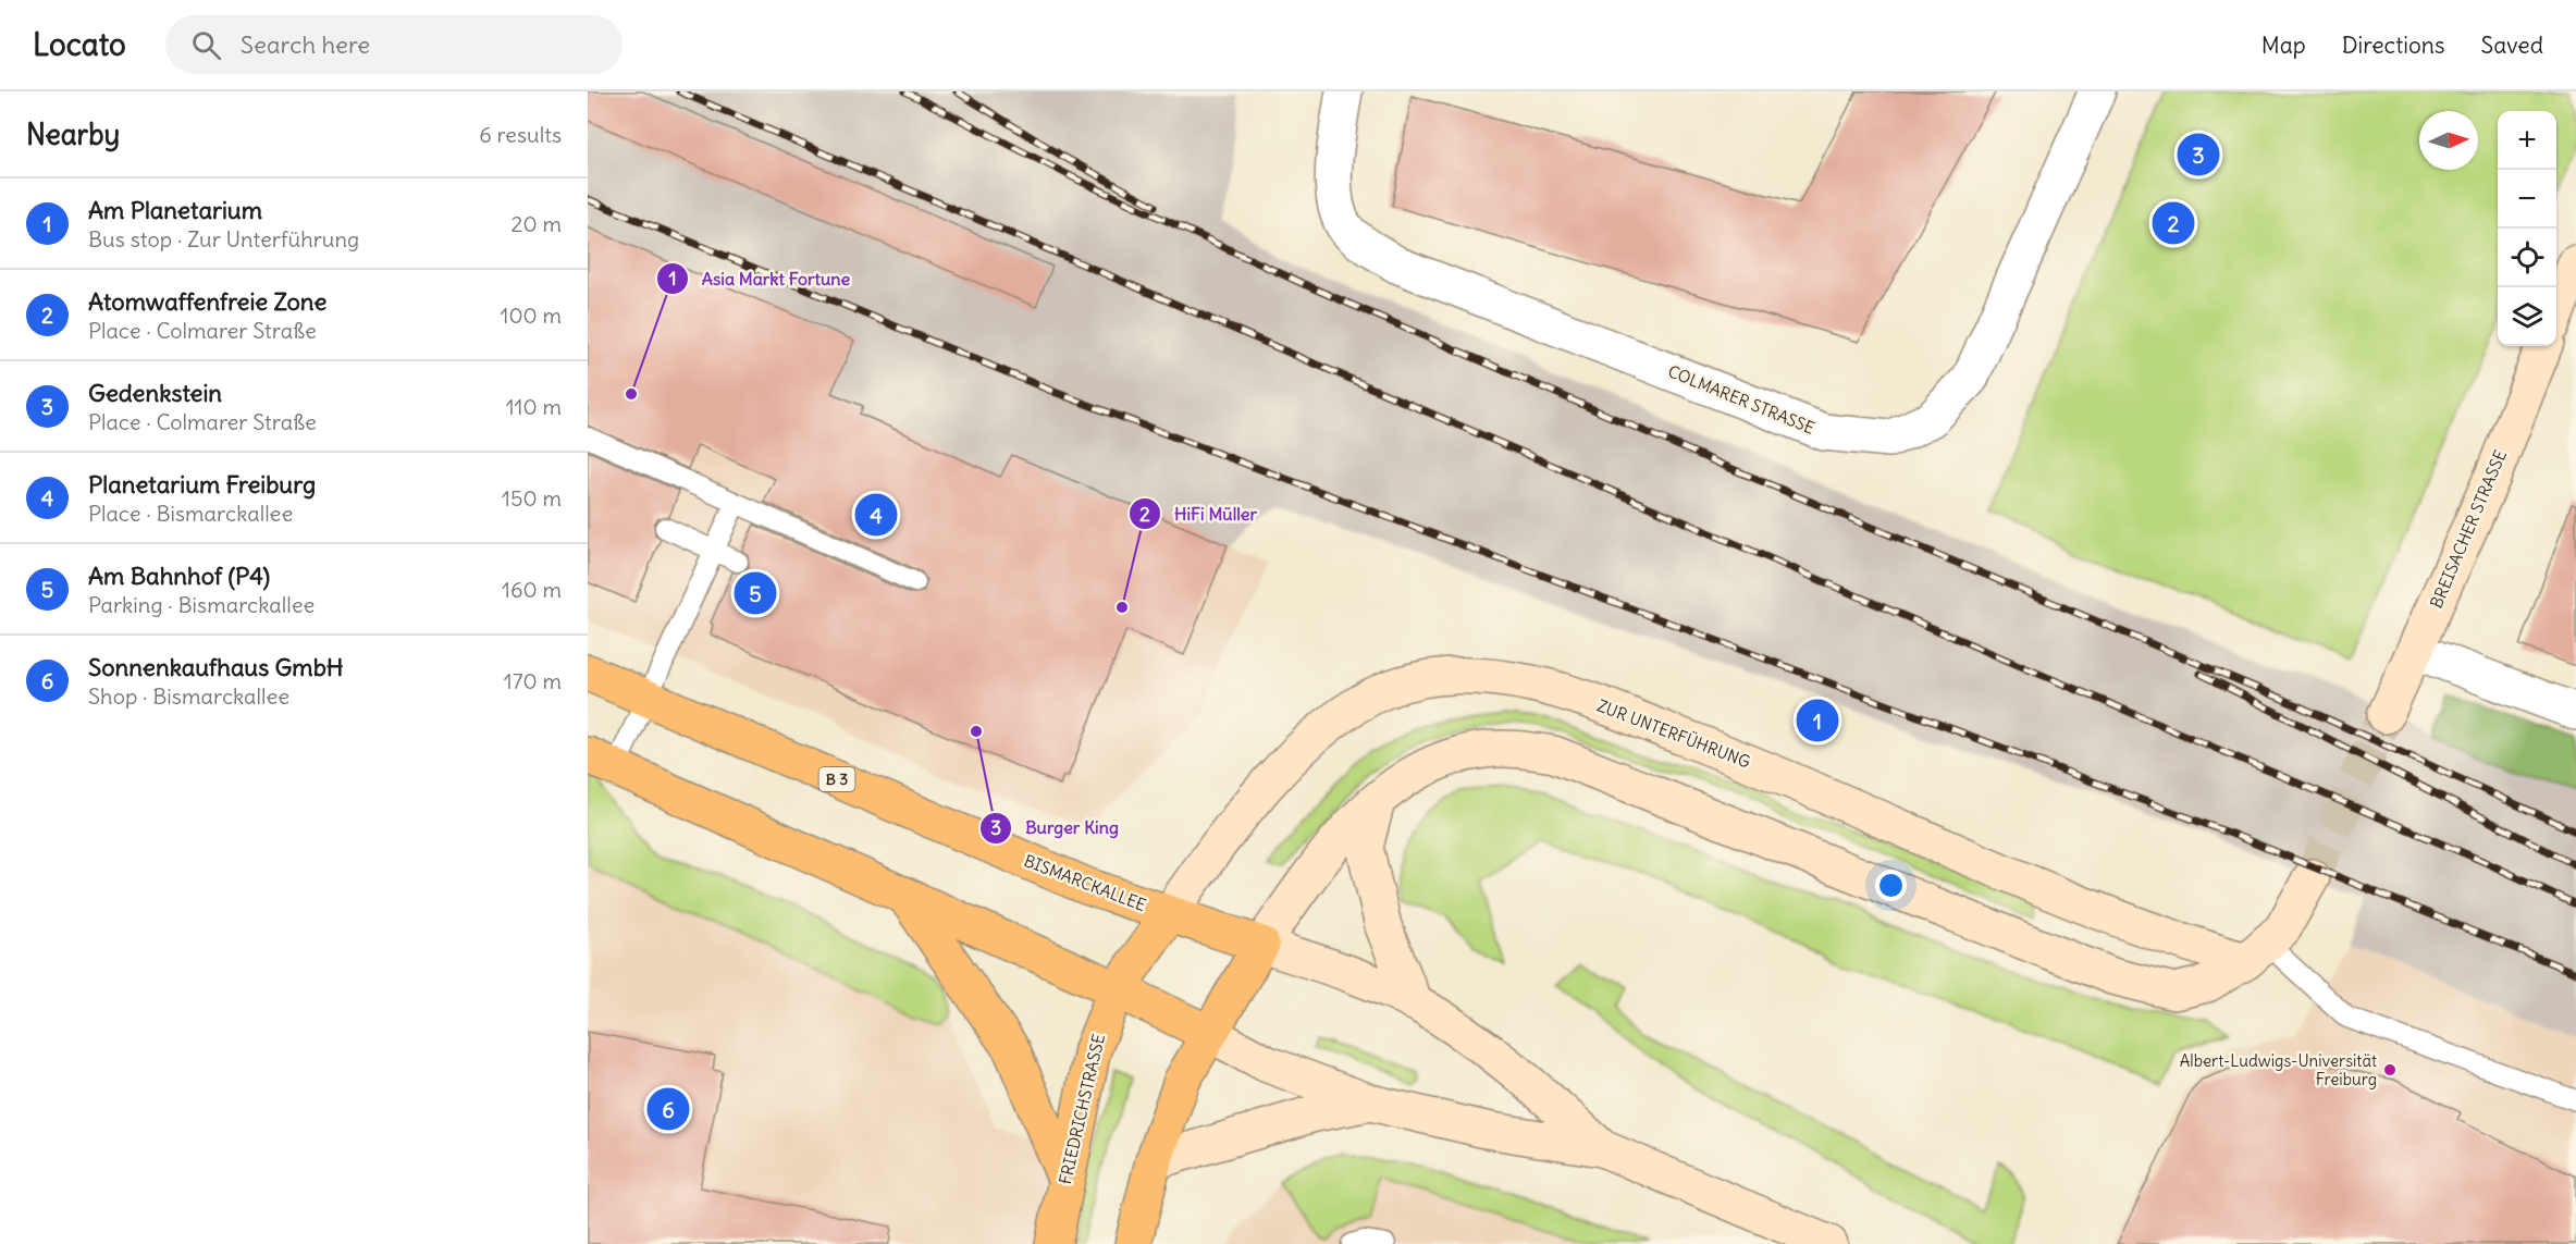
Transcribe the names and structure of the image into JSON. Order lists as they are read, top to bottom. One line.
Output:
{"streets":{"main road":["BREISACHER STRASSE","ZUR UNTERFÜHRUNG","B 3","BISMARCKALLEE","FRIEDRICHSTRASSE"],"street":["COLMARER STRASSE"]},"crossings":[["ZUR UNTERFÜHRUNG","BISMARCKALLEE"],["ZUR UNTERFÜHRUNG","FRIEDRICHSTRASSE"],["BISMARCKALLEE","FRIEDRICHSTRASSE"]],"places":["Asia Markt Fortune","HiFi Müller","Burger King","Albert-Ludwigs-Universität Freiburg"],"north":"right","page":{"header":"Locato","search":"Search here","nav":["Map","Directions","Saved"],"heading":["Nearby","6 results"],"map_buttons":["+","−"],"pins":["3","2","4","5","1","6"],"list":[{"mark":"1","name":"Am Planetarium","note":"Bus stop · Zur Unterführung","value":"20 m"},{"mark":"2","name":"Atomwaffenfreie Zone","note":"Place · Colmarer Straße","value":"100 m"},{"mark":"3","name":"Gedenkstein","note":"Place · Colmarer Straße","value":"110 m"},{"mark":"4","name":"Planetarium Freiburg","note":"Place · Bismarckallee","value":"150 m"},{"mark":"5","name":"Am Bahnhof (P4)","note":"Parking · Bismarckallee","value":"160 m"},{"mark":"6","name":"Sonnenkaufhaus GmbH","note":"Shop · Bismarckallee","value":"170 m"}]}}
